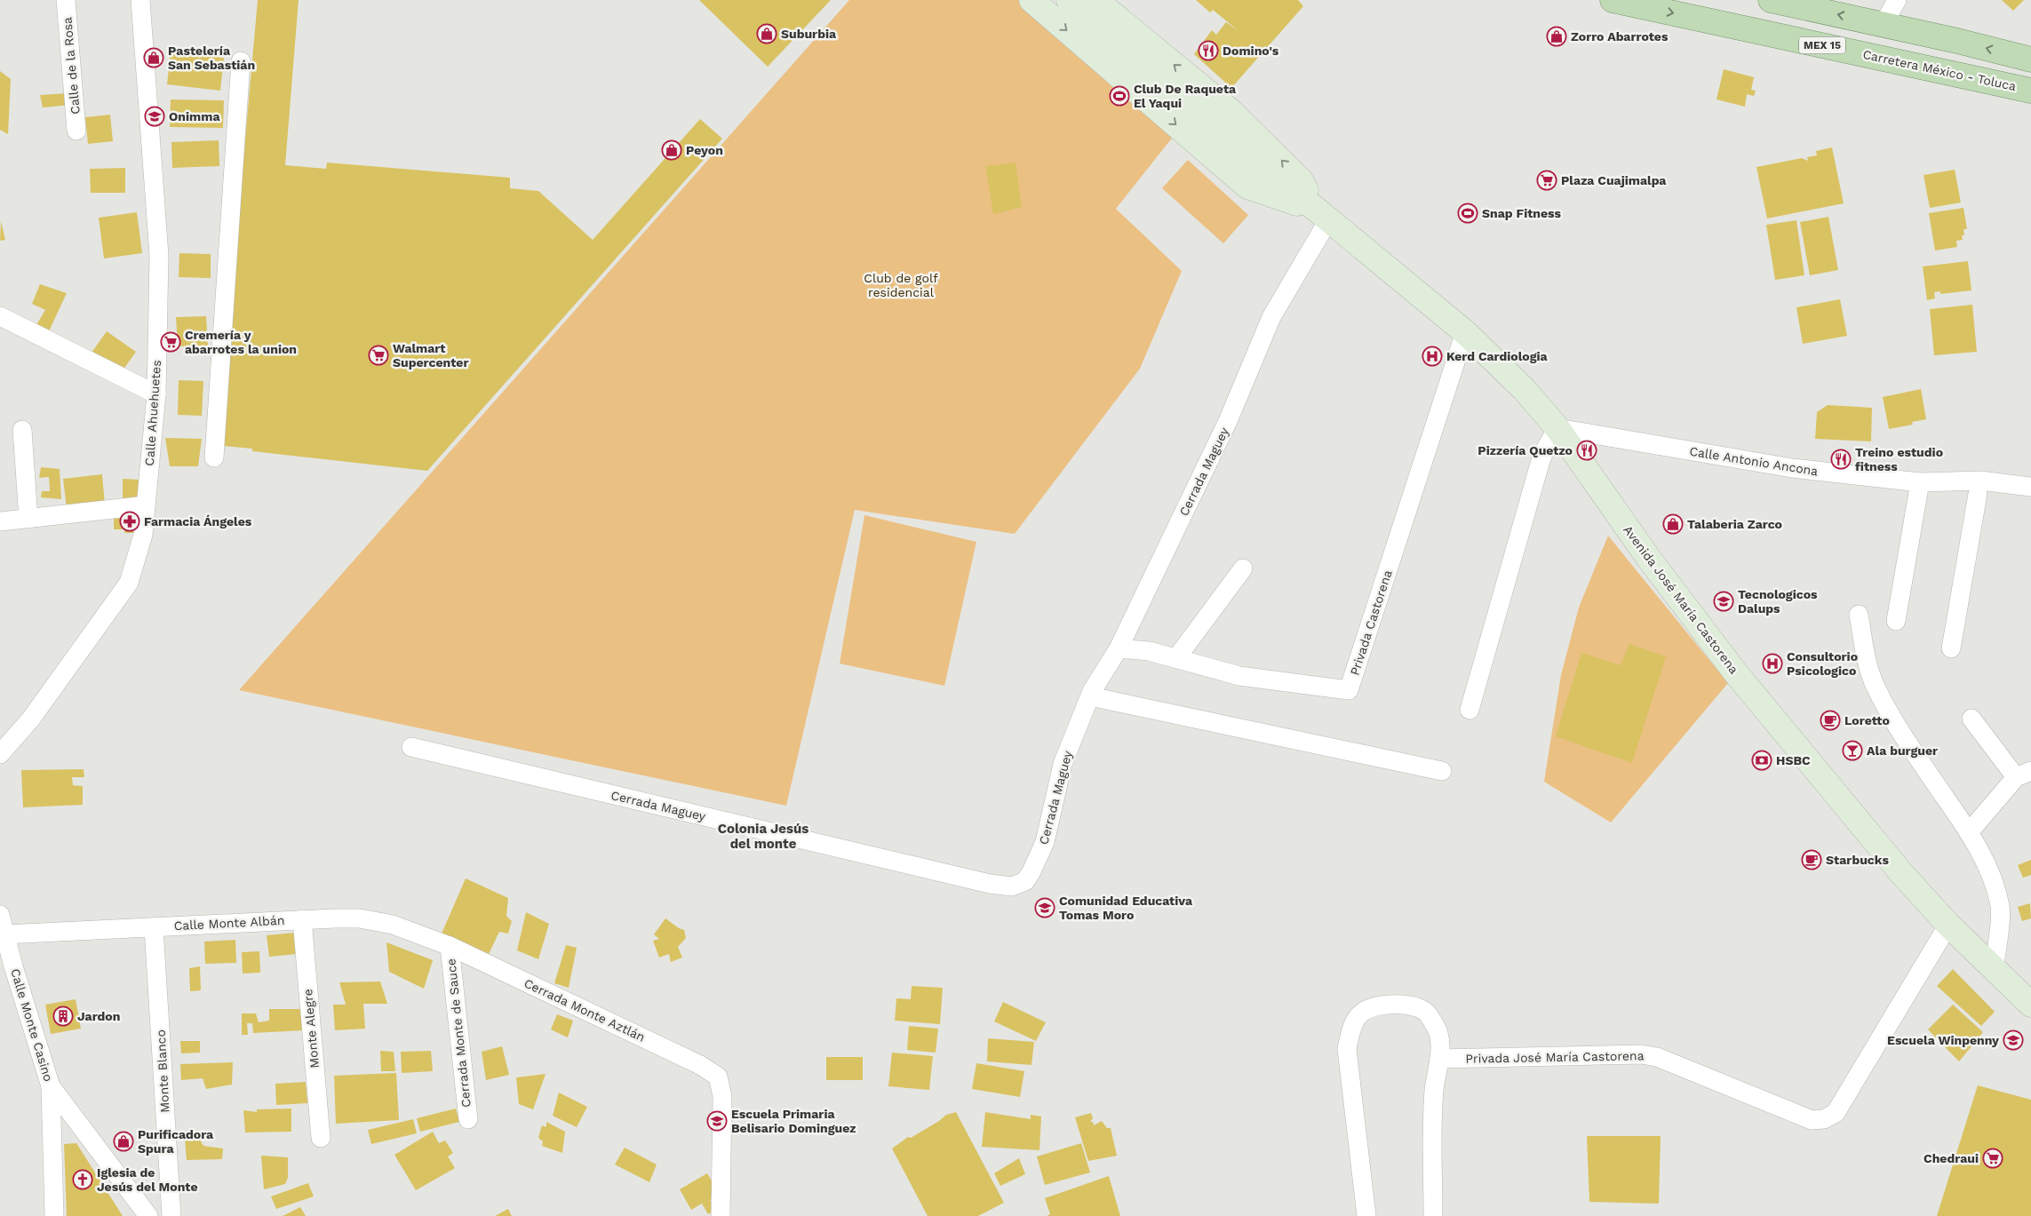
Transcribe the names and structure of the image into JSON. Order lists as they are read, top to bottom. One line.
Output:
{"streets":{"main road":["MEX 15","Carretera México - Toluca","Avenida José María Castorena"],"street":["Calle de la Rosa","Calle Ahuehuetes","Calle Antonio Ancona","Cerrada Maguey","Privada Castorena","Calle Monte Albán","Cerrada Monte Aztlán","Calle Monte Casino","Monte Alegre","Cerrada Monte de Sauce","Privada José María Castorena","Monte Blanco"]},"crossings":[["Calle Antonio Ancona","Avenida José María Castorena"],["Cerrada Maguey","Avenida José María Castorena"],["Cerrada Maguey","Privada Castorena"],["Avenida José María Castorena","Privada Castorena"],["Avenida José María Castorena","Privada José María Castorena"],["Calle Monte Albán","Cerrada Monte Aztlán"],["Calle Monte Albán","Calle Monte Casino"],["Calle Monte Albán","Monte Alegre"],["Calle Monte Albán","Cerrada Monte de Sauce"],["Calle Monte Albán","Monte Blanco"],["Cerrada Monte Aztlán","Cerrada Monte de Sauce"]],"districts":["Colonia Jesús del monte"],"parks":["Club de golf residencial"],"places":{"shop":["Suburbia","Zorro Abarrotes","Pastelería San Sebastián","Peyon","Talaberia Zarco","Purificadora Spura"],"restaurant":["Domino's","Pizzería Quetzo","Treino estudio fitness"],"sports":["Club De Raqueta El Yaqui","Snap Fitness"],"school or university":["Onimma","Tecnologicos Dalups","Comunidad Educativa Tomas Moro","Escuela Winpenny","Escuela Primaria Belisario Dominguez"],"supermarket":["Plaza Cuajimalpa","Cremería y abarrotes la union","Walmart Supercenter","Chedraui"],"hospital":["Kerd Cardiologia","Consultorio Psicologico"],"pharmacy":["Farmacia Ángeles"],"cafe":["Loretto","Starbucks"],"bar":["Ala burguer"],"bank":["HSBC"],"building":["Jardon"],"church":["Iglesia de Jesús del Monte"]}}
